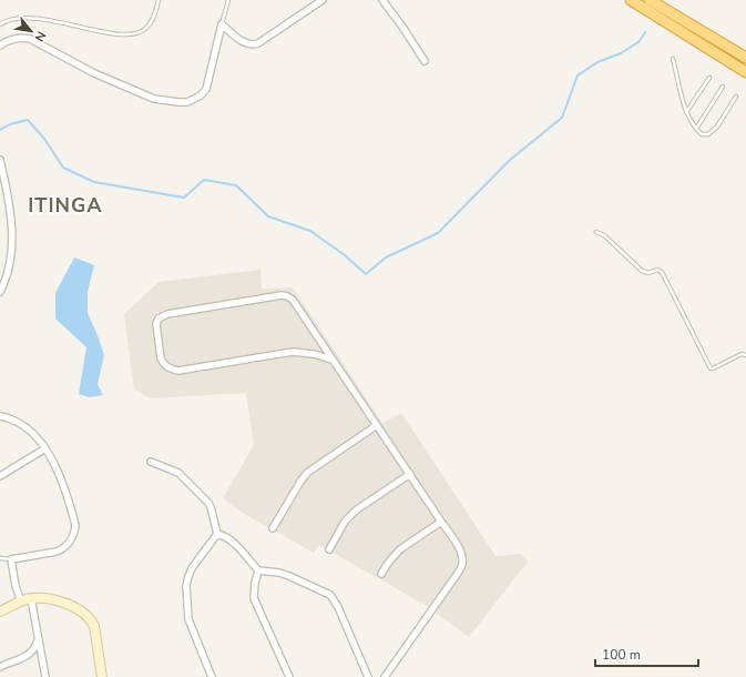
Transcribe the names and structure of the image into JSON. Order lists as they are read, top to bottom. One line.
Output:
{"districts":["ITINGA"],"scale_bar":"100 m","north":"bottom right"}
